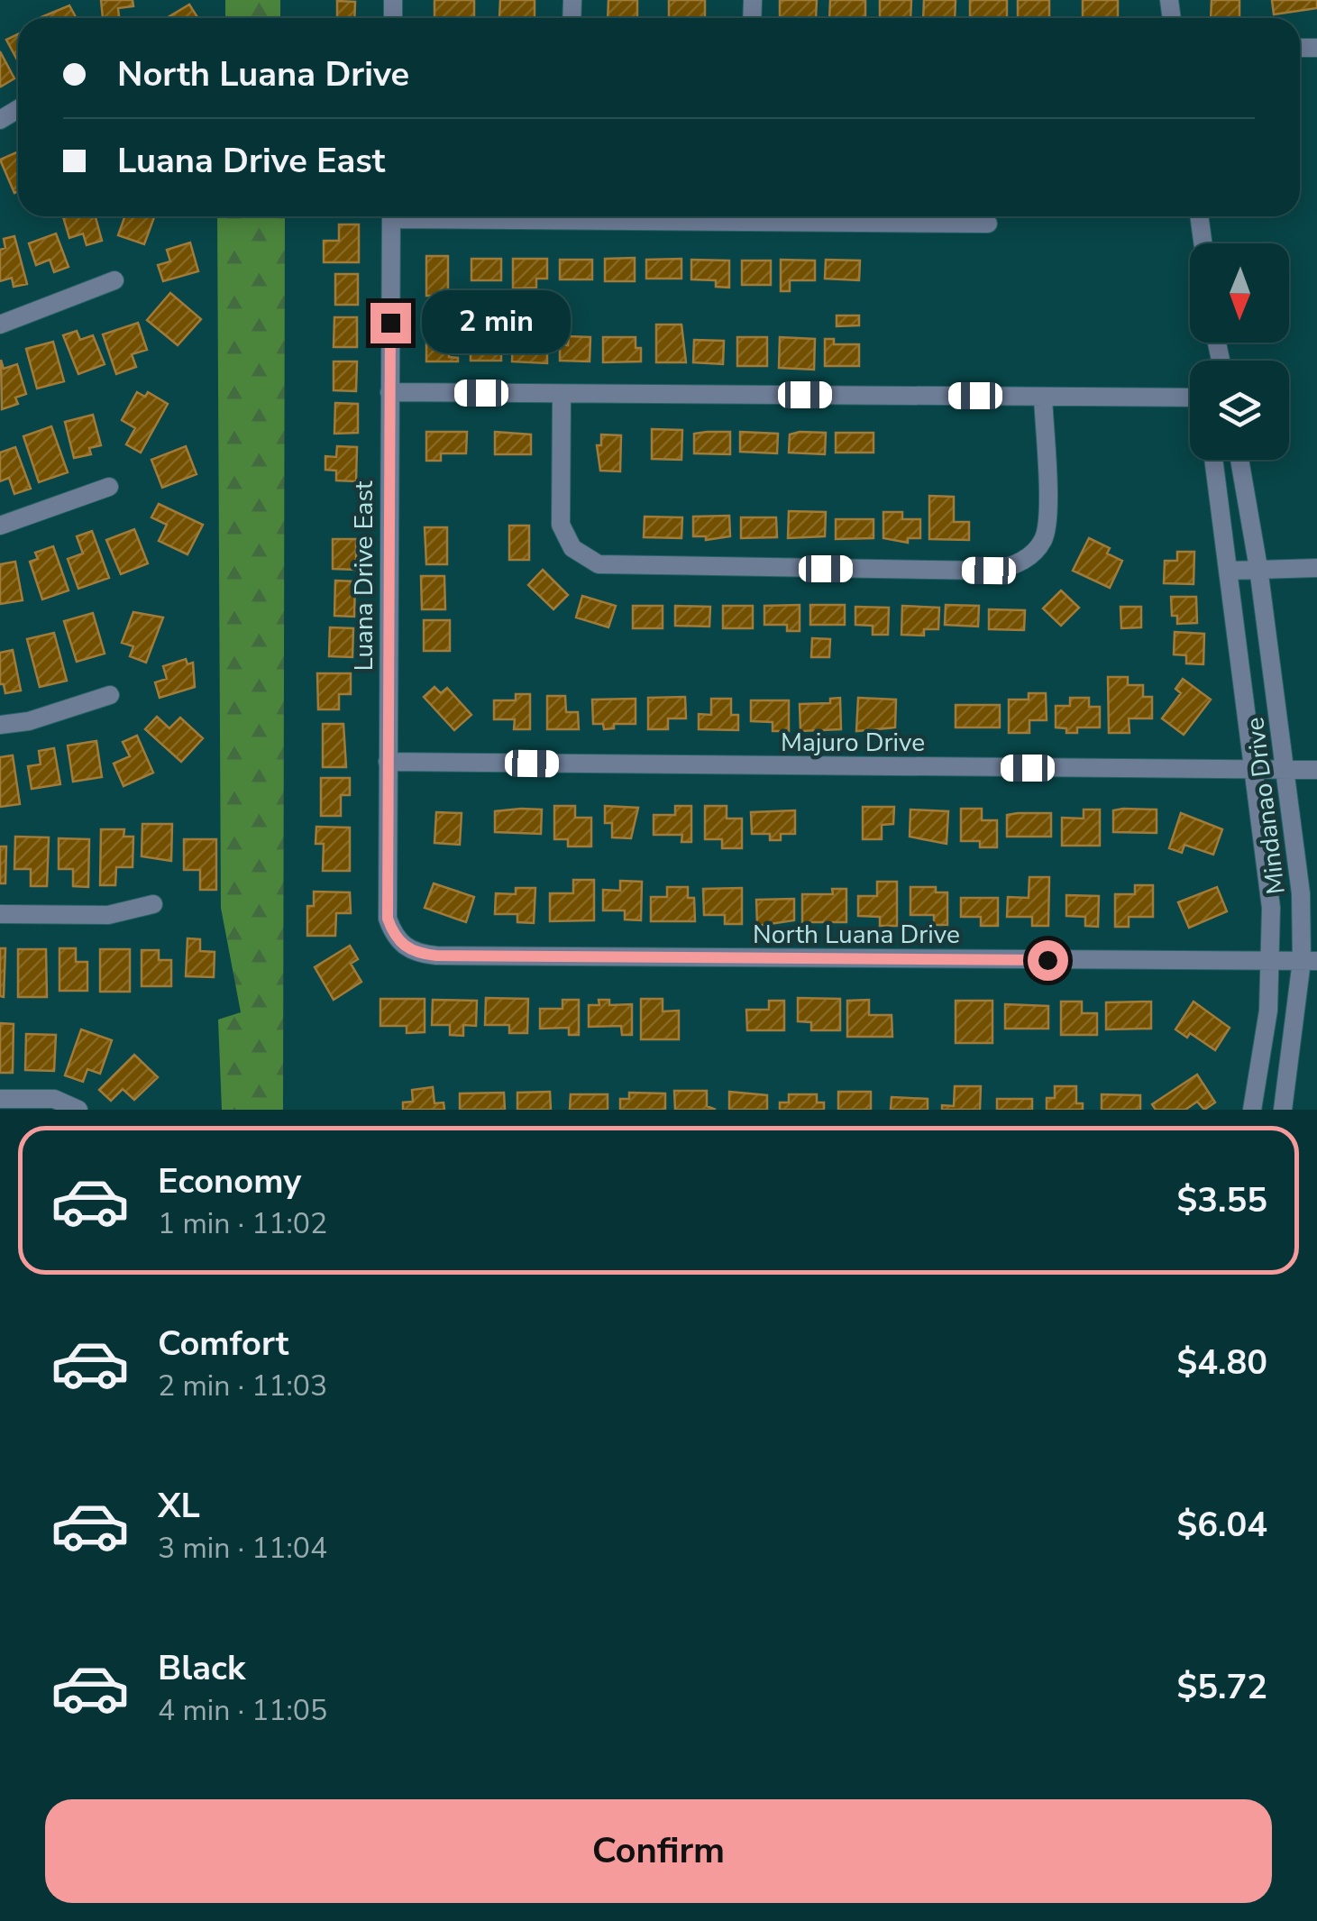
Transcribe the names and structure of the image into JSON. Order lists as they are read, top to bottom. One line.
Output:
{"streets":{"street":["Luana Drive East","Majuro Drive","Mindanao Drive","North Luana Drive"]},"crossings":[["Luana Drive East","Majuro Drive"],["Luana Drive East","North Luana Drive"],["Majuro Drive","Mindanao Drive"],["Mindanao Drive","North Luana Drive"]],"north":"bottom","page":{"banner":["North Luana Drive","Luana Drive East"],"bubble":"2 min","list":[{"name":"Economy","note":"1 min · 11:02","value":"$3.55"},{"name":"Comfort","note":"2 min · 11:03","value":"$4.80"},{"name":"XL","note":"3 min · 11:04","value":"$6.04"},{"name":"Black","note":"4 min · 11:05","value":"$5.72"}],"buttons":"Confirm"}}
